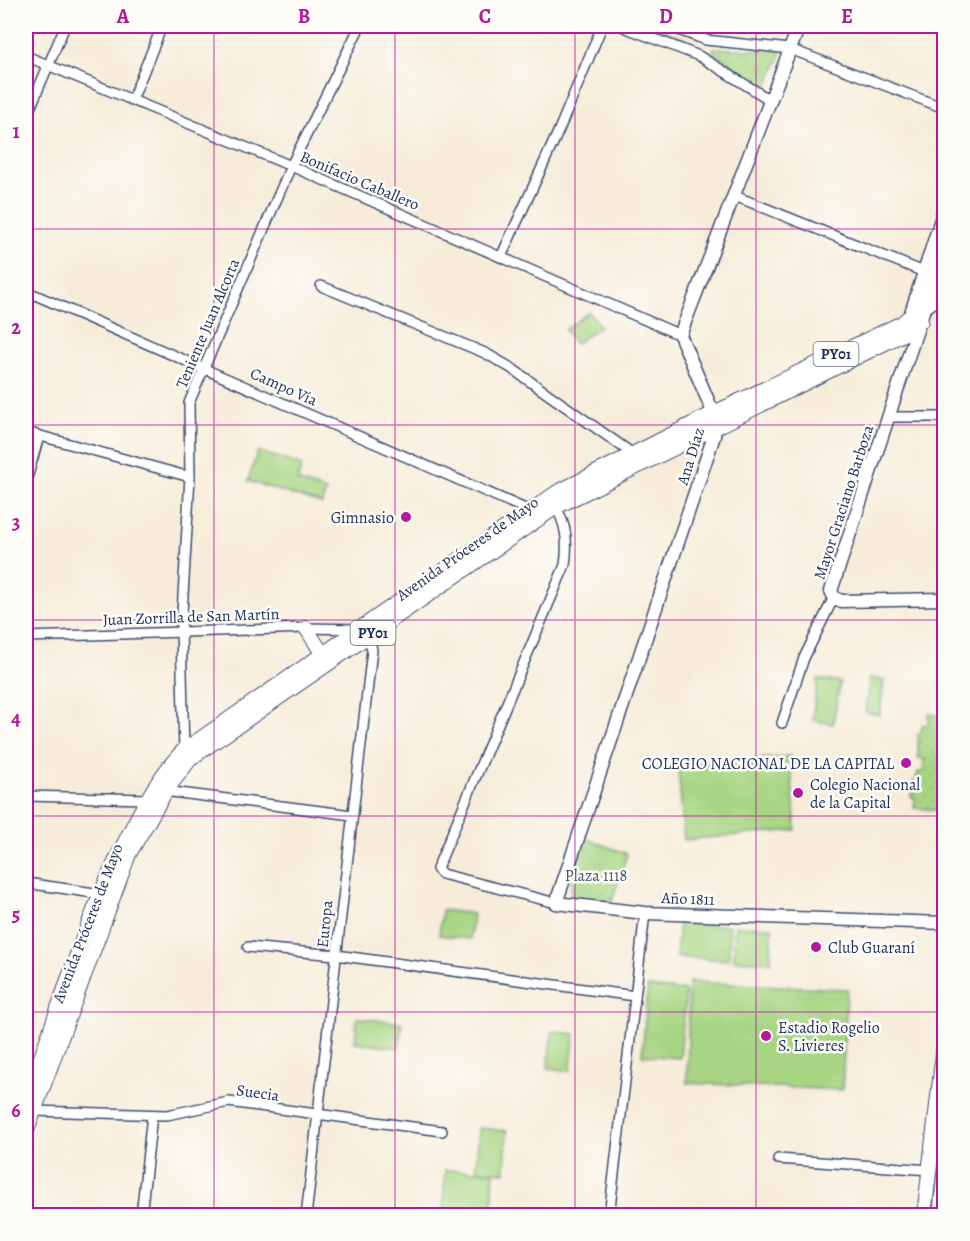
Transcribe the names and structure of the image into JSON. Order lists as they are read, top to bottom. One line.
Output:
{"streets":{"highway":["PY01","Avenida Próceres de Mayo"],"main road":["Ana Díaz","Mayor Graciano Barboza","Año 1811"],"street":["Bonifacio Caballero","Teniente Juan Alcorta","Campo Vía","Juan Zorrilla de San Martín","Europa","Suecia"]},"crossings":[["Bonifacio Caballero","Teniente Juan Alcorta"],["Bonifacio Caballero","Ana Díaz"],["Teniente Juan Alcorta","Campo Vía"],["Teniente Juan Alcorta","Avenida Próceres de Mayo"],["Teniente Juan Alcorta","Juan Zorrilla de San Martín"],["Campo Vía","Avenida Próceres de Mayo"],["Ana Díaz","Avenida Próceres de Mayo"],["Ana Díaz","Año 1811"],["Mayor Graciano Barboza","Avenida Próceres de Mayo"],["Avenida Próceres de Mayo","Juan Zorrilla de San Martín"],["Avenida Próceres de Mayo","Año 1811"],["Avenida Próceres de Mayo","Europa"],["Avenida Próceres de Mayo","Suecia"],["Juan Zorrilla de San Martín","Europa"],["Europa","Suecia"]],"parks":["Plaza 1118"],"places":["Gimnasio","COLEGIO NACIONAL DE LA CAPITAL","Colegio Nacional de la Capital","Club Guaraní","Estadio Rogelio S. Livieres"],"grid":{"columns":["A","B","C","D","E"],"rows":["1","2","3","4","5","6"]}}
